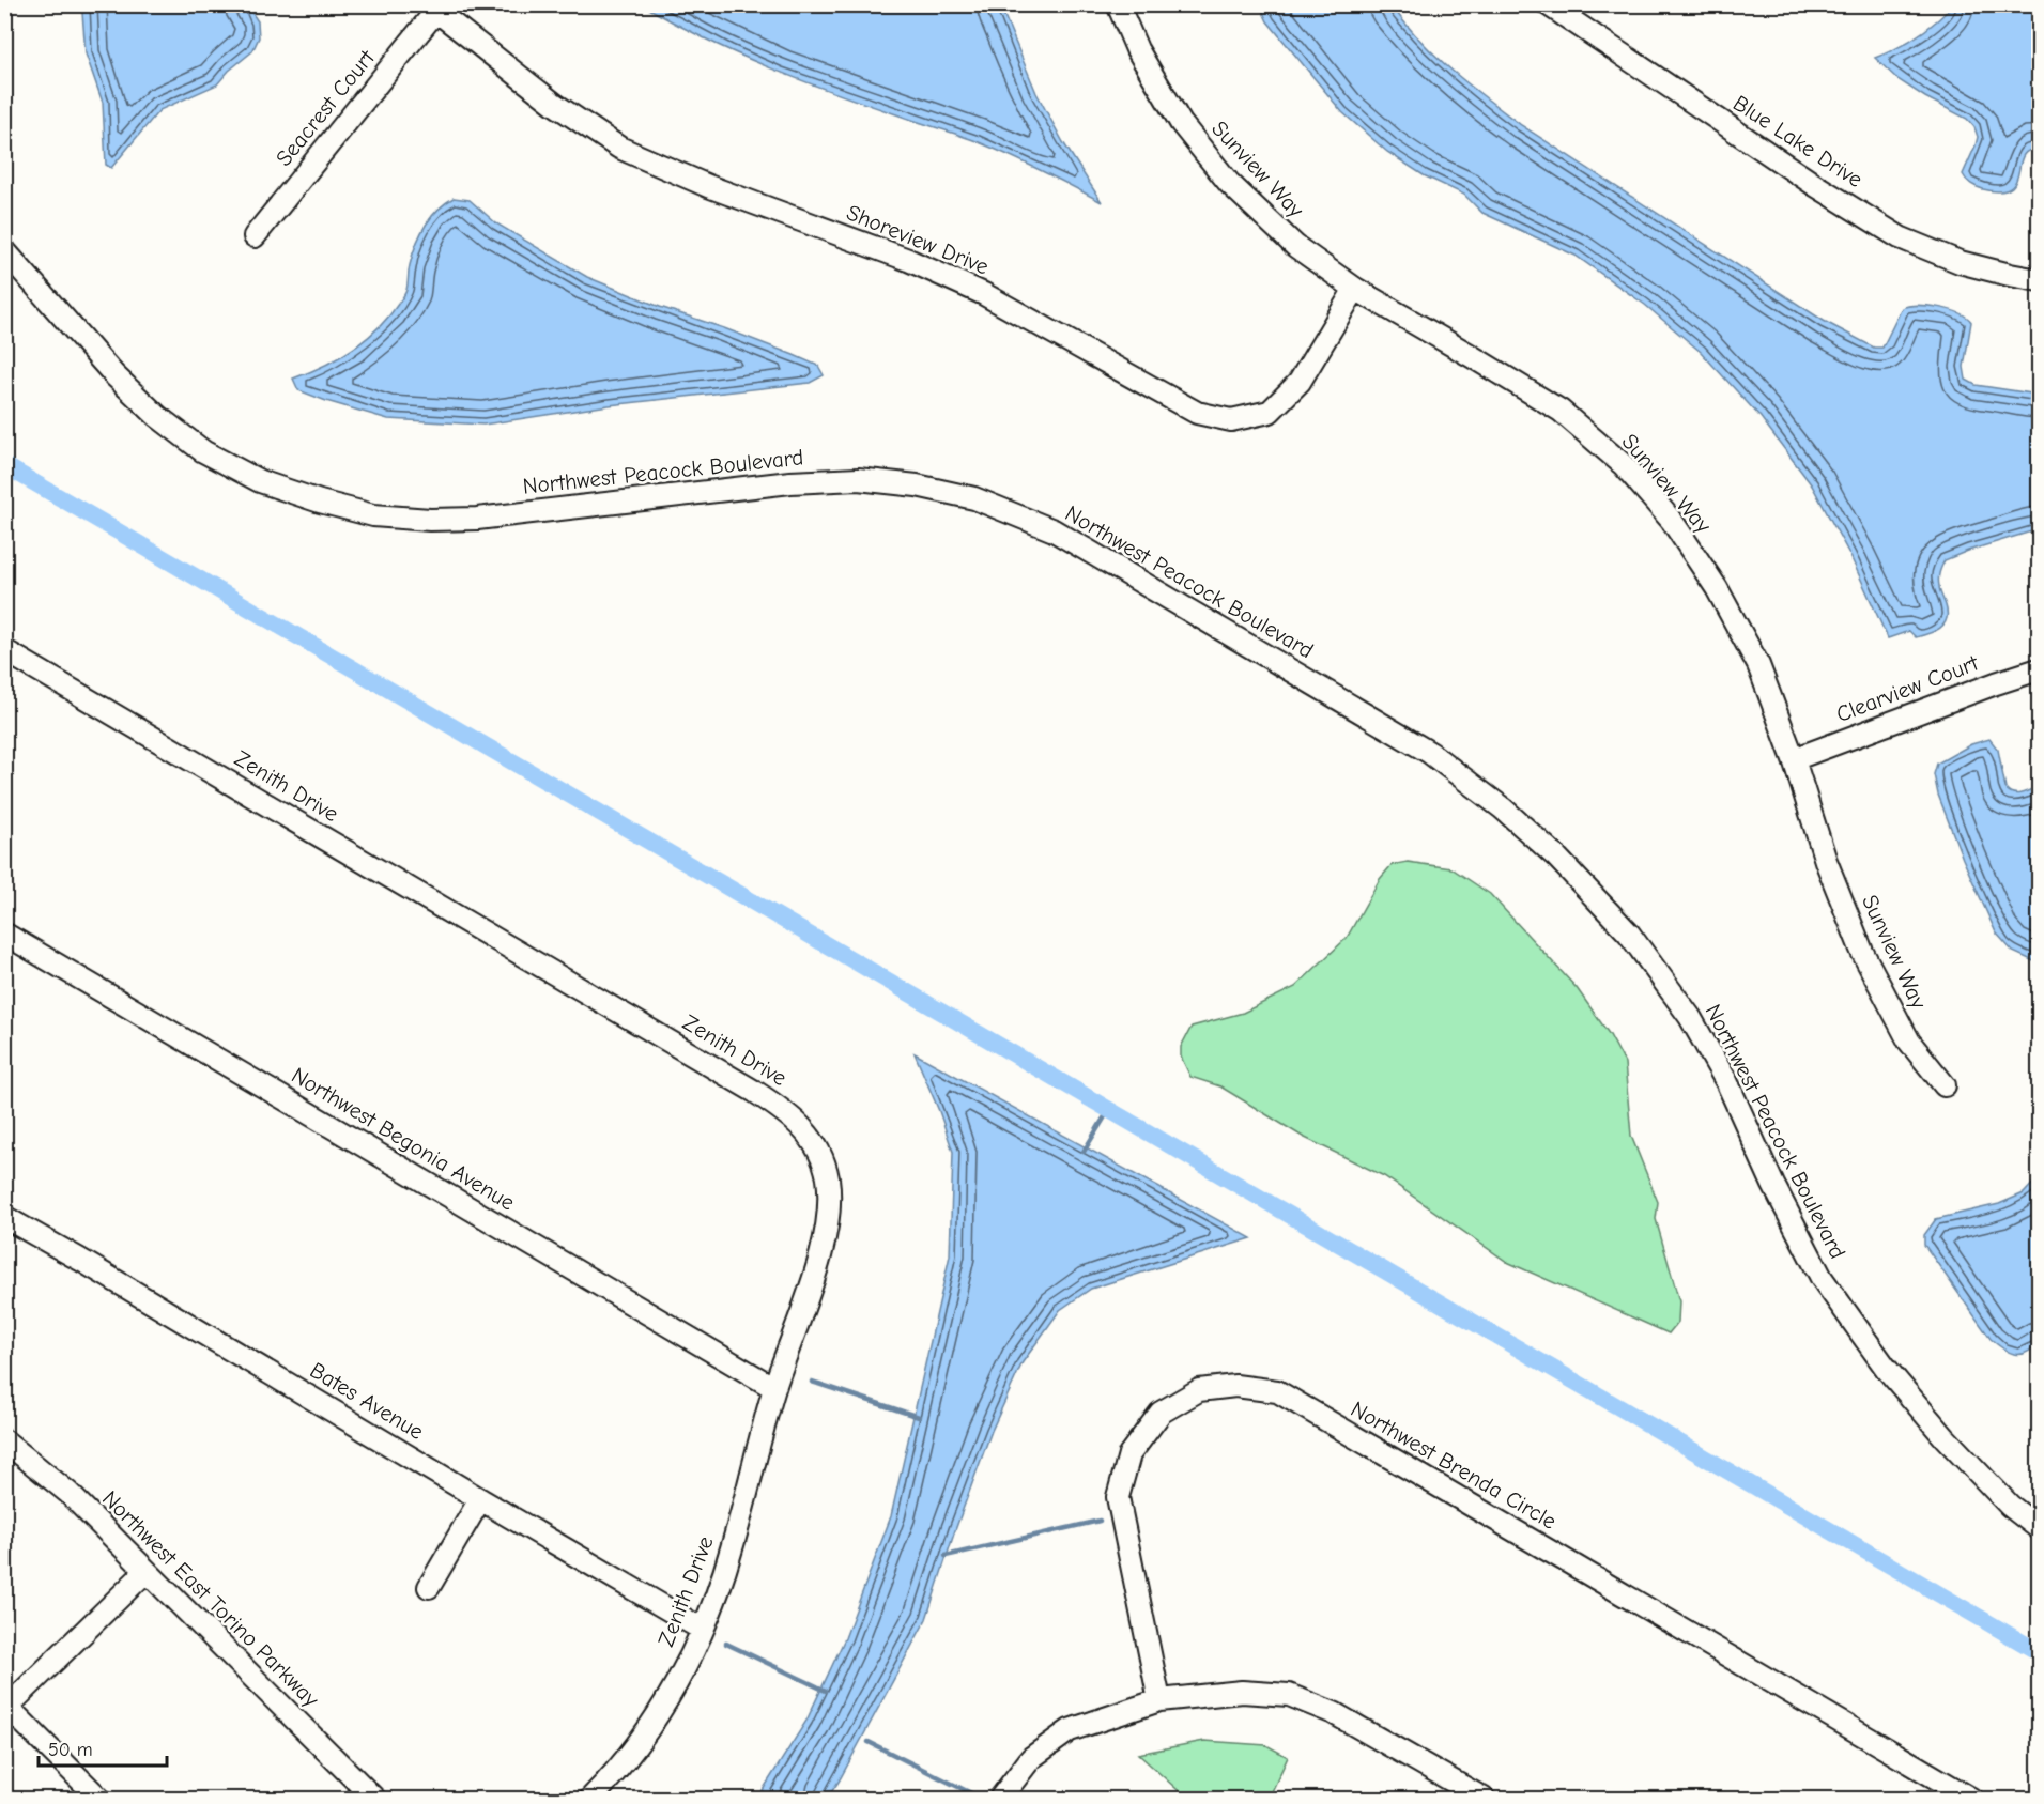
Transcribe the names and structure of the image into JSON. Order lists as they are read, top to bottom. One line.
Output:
{"streets":{"street":["Seacrest Court","Blue Lake Drive","Sunview Way","Shoreview Drive","Northwest Peacock Boulevard","Clearview Court","Zenith Drive","Northwest Begonia Avenue","Bates Avenue","Northwest Brenda Circle","Northwest East Torino Parkway"]},"crossings":[["Seacrest Court","Shoreview Drive"],["Sunview Way","Shoreview Drive"],["Sunview Way","Clearview Court"],["Zenith Drive","Northwest Begonia Avenue"],["Zenith Drive","Bates Avenue"]],"scale_bar":"50 m"}
